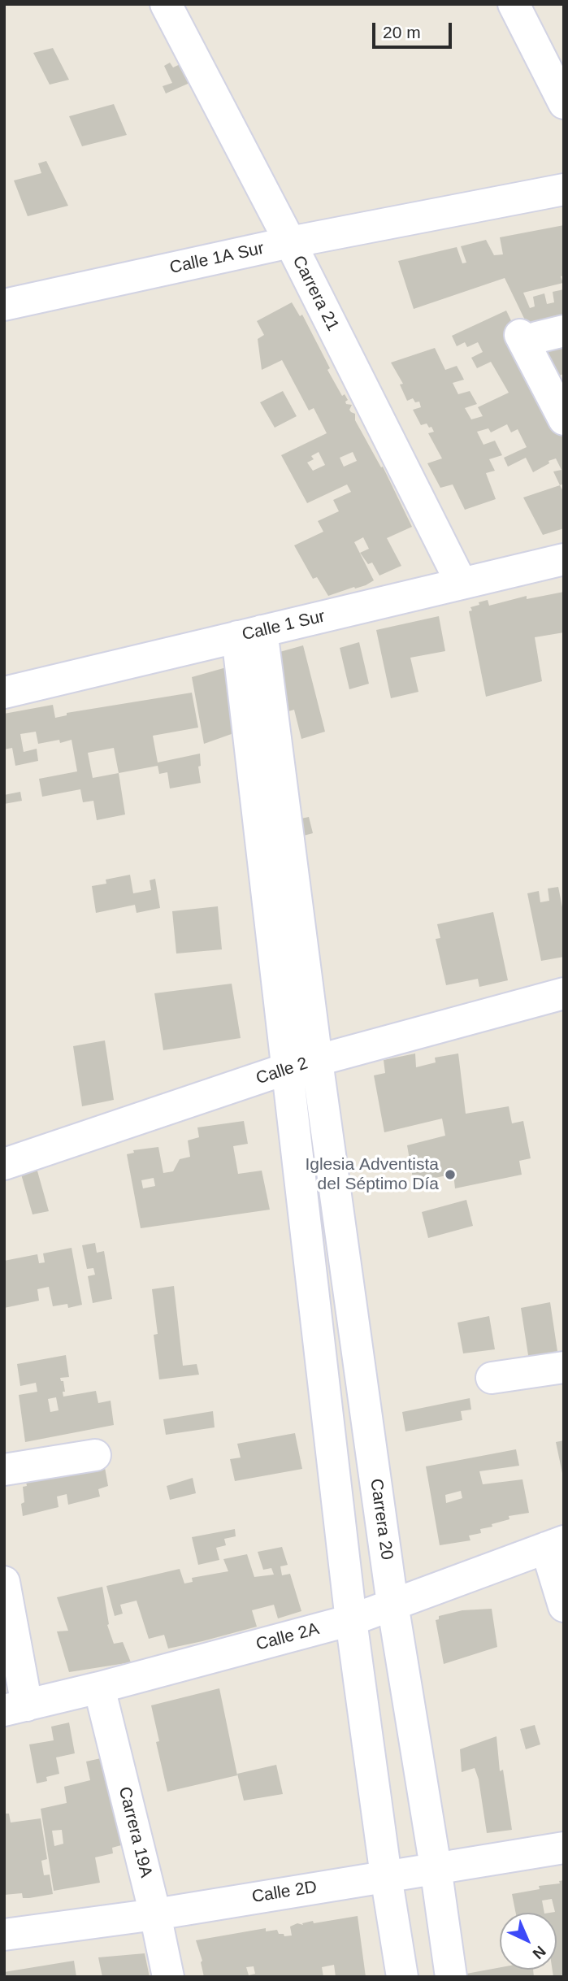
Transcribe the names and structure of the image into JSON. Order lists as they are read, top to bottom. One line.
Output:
{"streets":{"street":["Calle 1A Sur","Carrera 21","Calle 1 Sur","Calle 2","Carrera 20","Calle 2A","Carrera 19A","Calle 2D"]},"crossings":[["Calle 1A Sur","Carrera 21"],["Carrera 21","Calle 1 Sur"],["Calle 2","Carrera 20"],["Carrera 20","Calle 2A"],["Carrera 20","Calle 2D"],["Calle 2A","Carrera 19A"],["Carrera 19A","Calle 2D"]],"places":["Iglesia Adventista del Séptimo Día"],"scale_bar":"20 m","north":"bottom right"}
